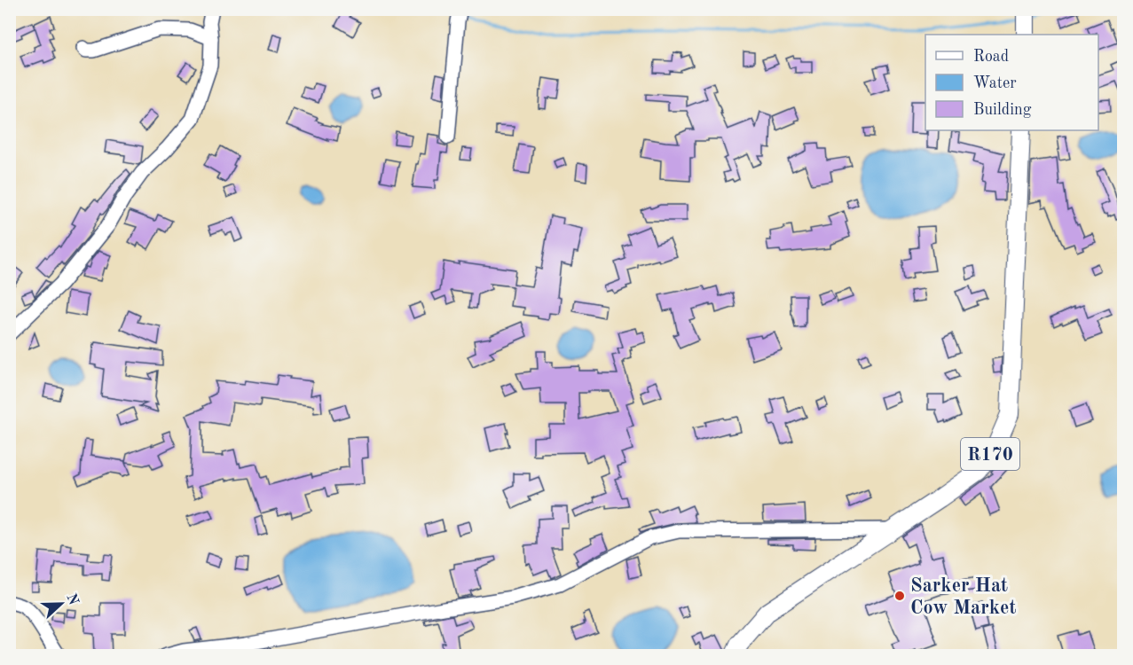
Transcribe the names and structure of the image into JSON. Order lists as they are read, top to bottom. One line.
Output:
{"streets":{"main road":["R170"]},"places":["Sarker Hat Cow Market"],"legend":["Road","Water","Building"],"north":"right"}
